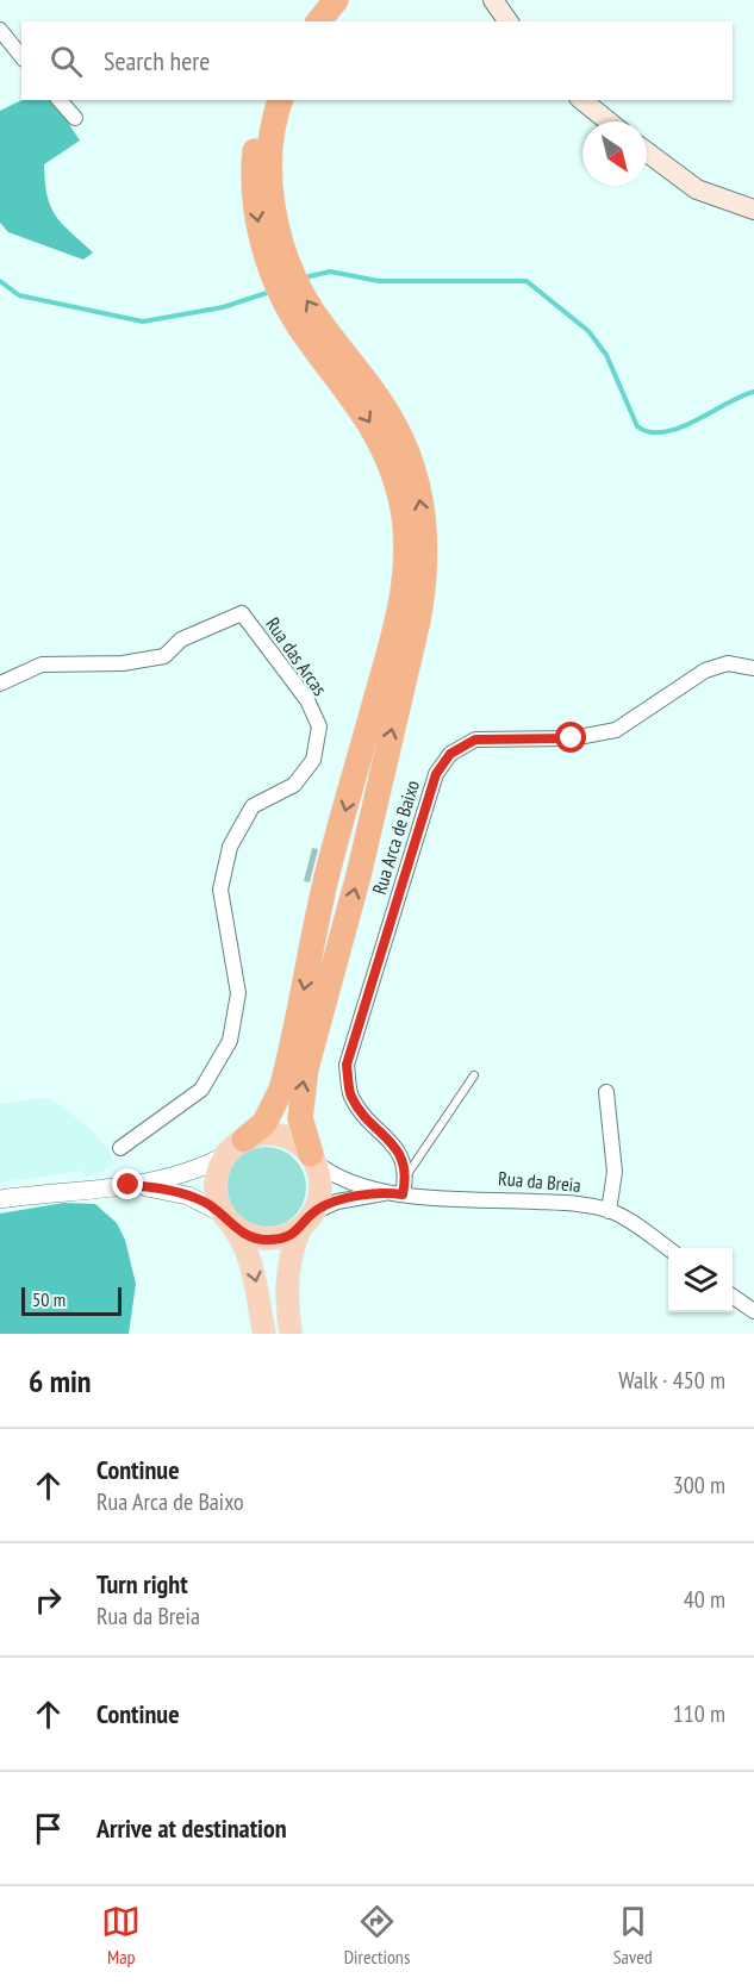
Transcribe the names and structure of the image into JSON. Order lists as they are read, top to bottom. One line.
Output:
{"streets":{"street":["Rua das Arcas","Rua Arca de Baixo","Rua da Breia"]},"scale_bar":"50 m","north":"bottom right","page":{"search":"Search here","scale":"50 m","heading":["6 min","Walk · 450 m"],"list":[["Continue","Rua Arca de Baixo","300 m"],["Turn right","Rua da Breia","40 m"],["Continue","110 m"],"Arrive at destination"],"nav":["Map","Directions","Saved"]}}
